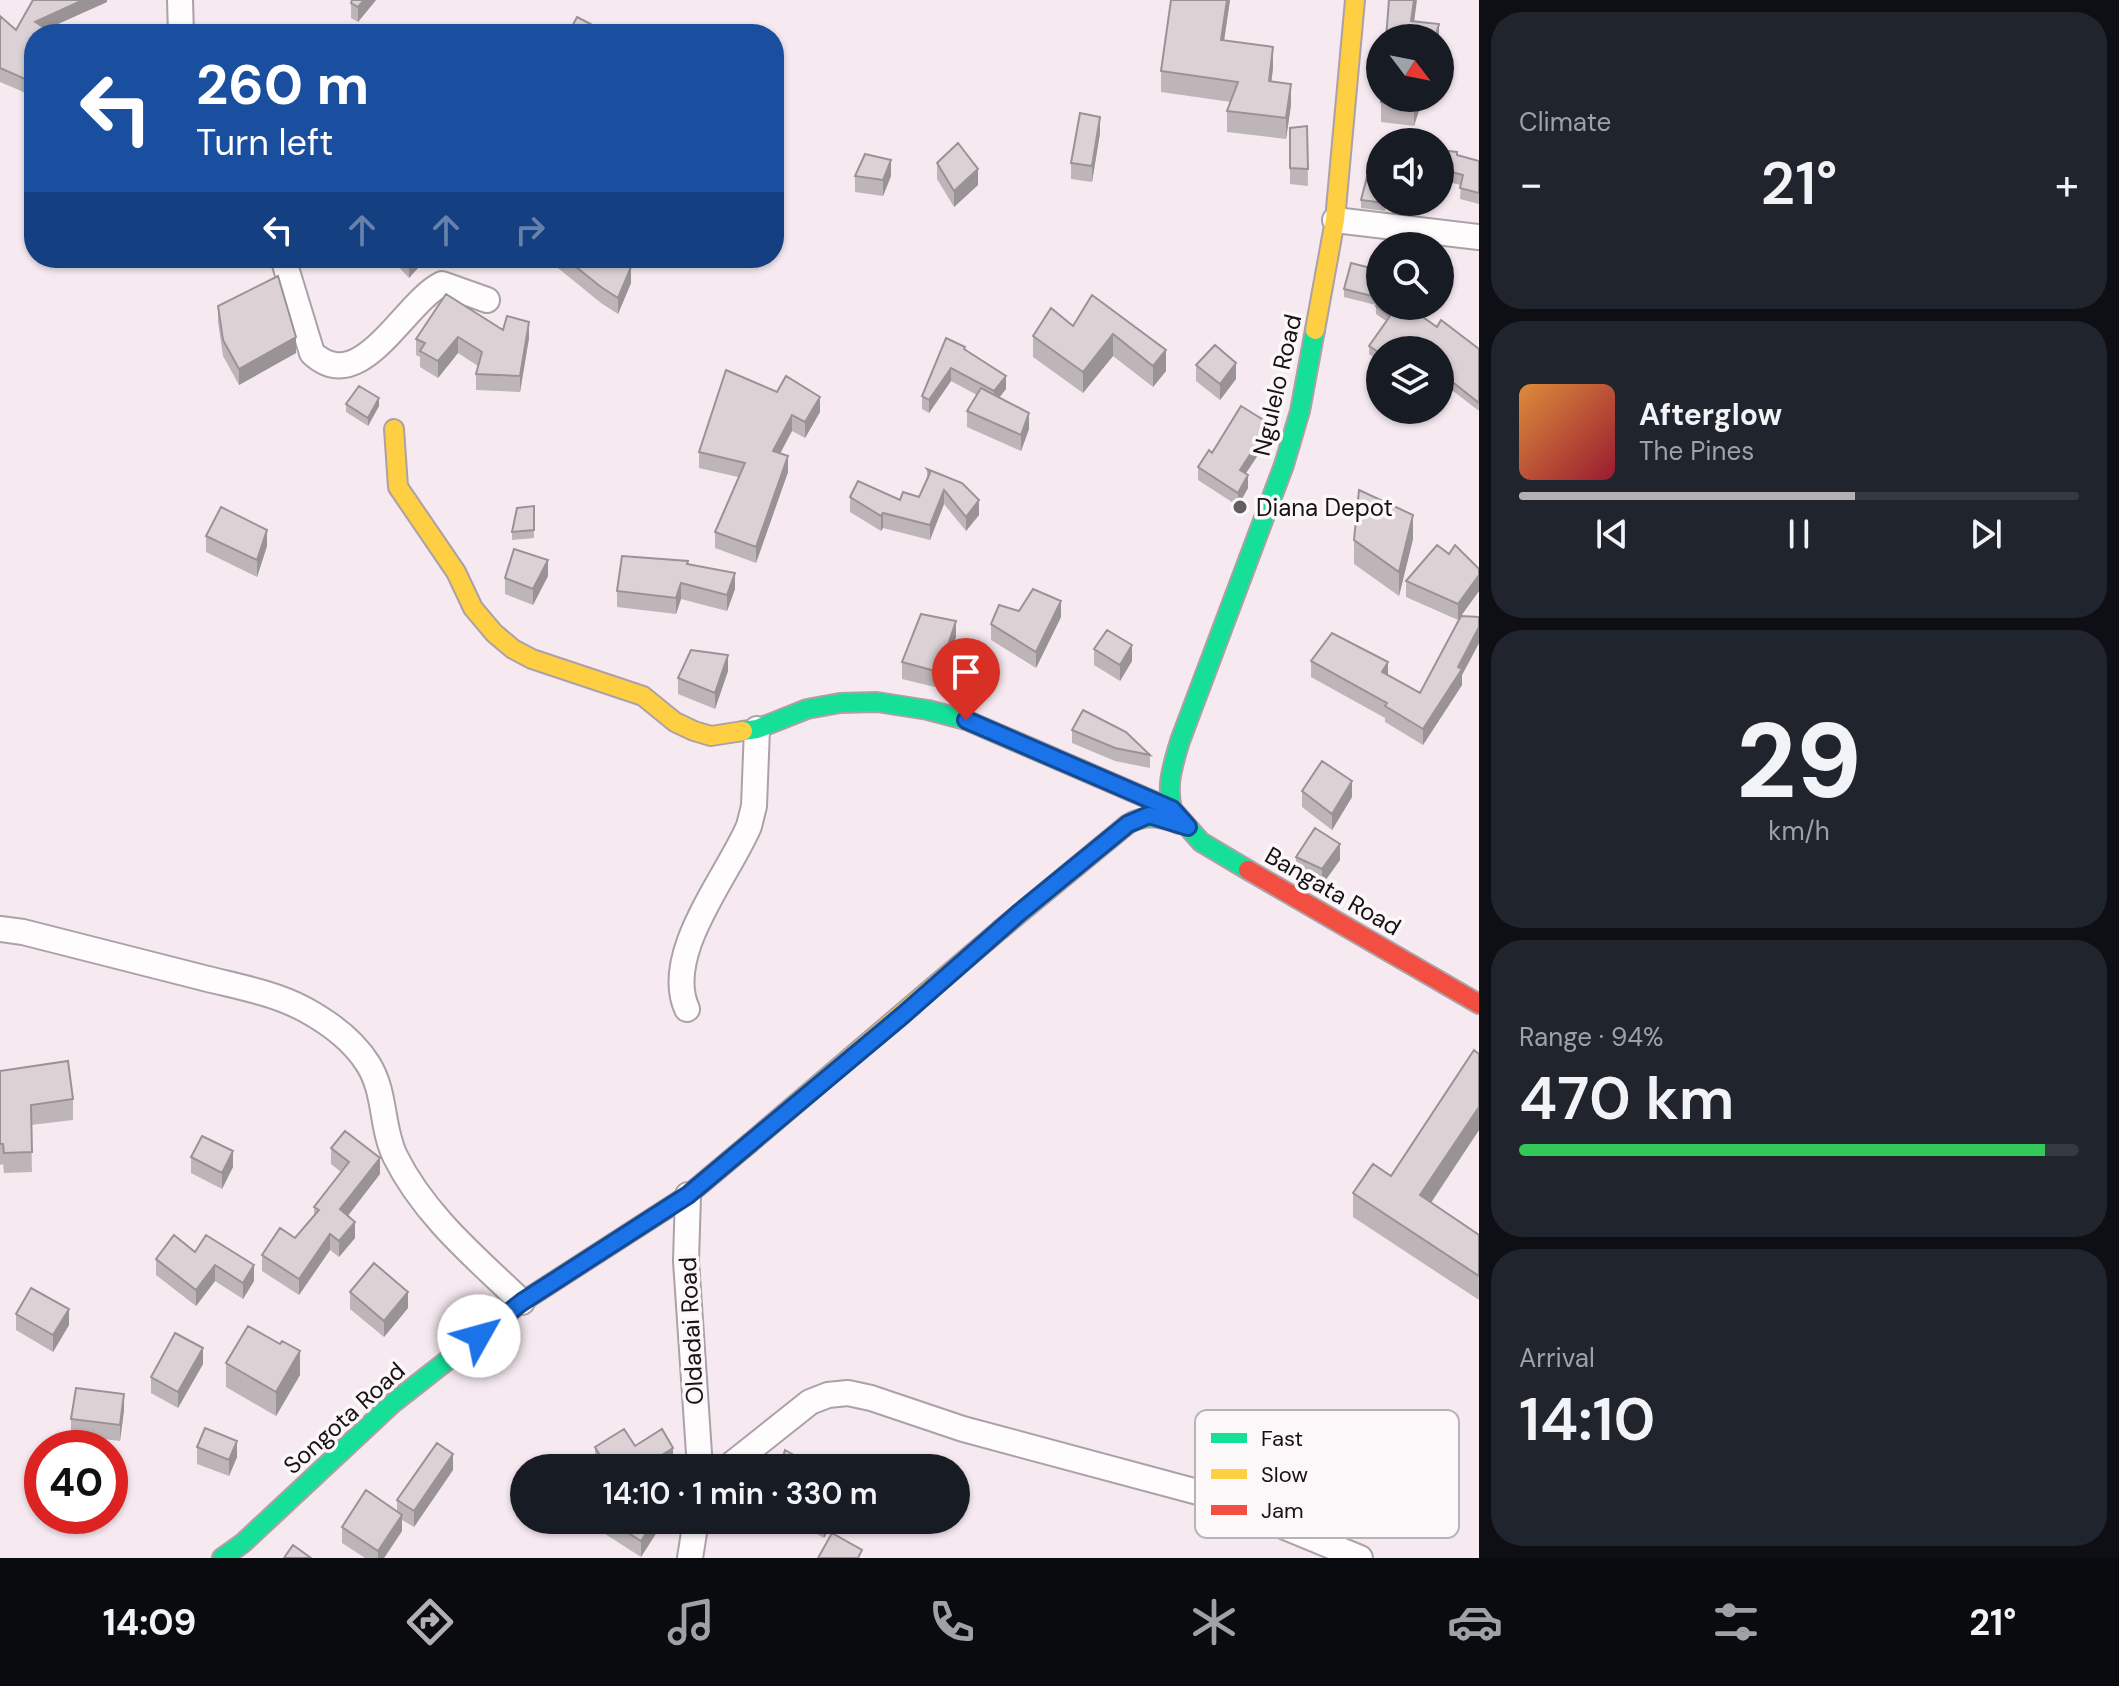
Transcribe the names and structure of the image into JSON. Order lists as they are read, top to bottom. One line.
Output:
{"streets":{"street":["Ngulelo Road","Bangata Road","Oldadai Road","Songota Road"]},"crossings":[["Ngulelo Road","Bangata Road"],["Bangata Road","Songota Road"],["Oldadai Road","Songota Road"]],"places":["Diana Depot"],"legend":["Fast","Slow","Jam"],"north":"bottom right","page":{"tile":["Climate",["29","km/h"],["Range · 94%","470 km"],["Arrival","14:10"]],"turn":["260 m","Turn left"],"heat":["−","21°","+"],"song":["Afterglow","The Pines"],"limit":"40","trip":"14:10 · 1 min · 330 m","tabs":["14:09","21°"]}}
